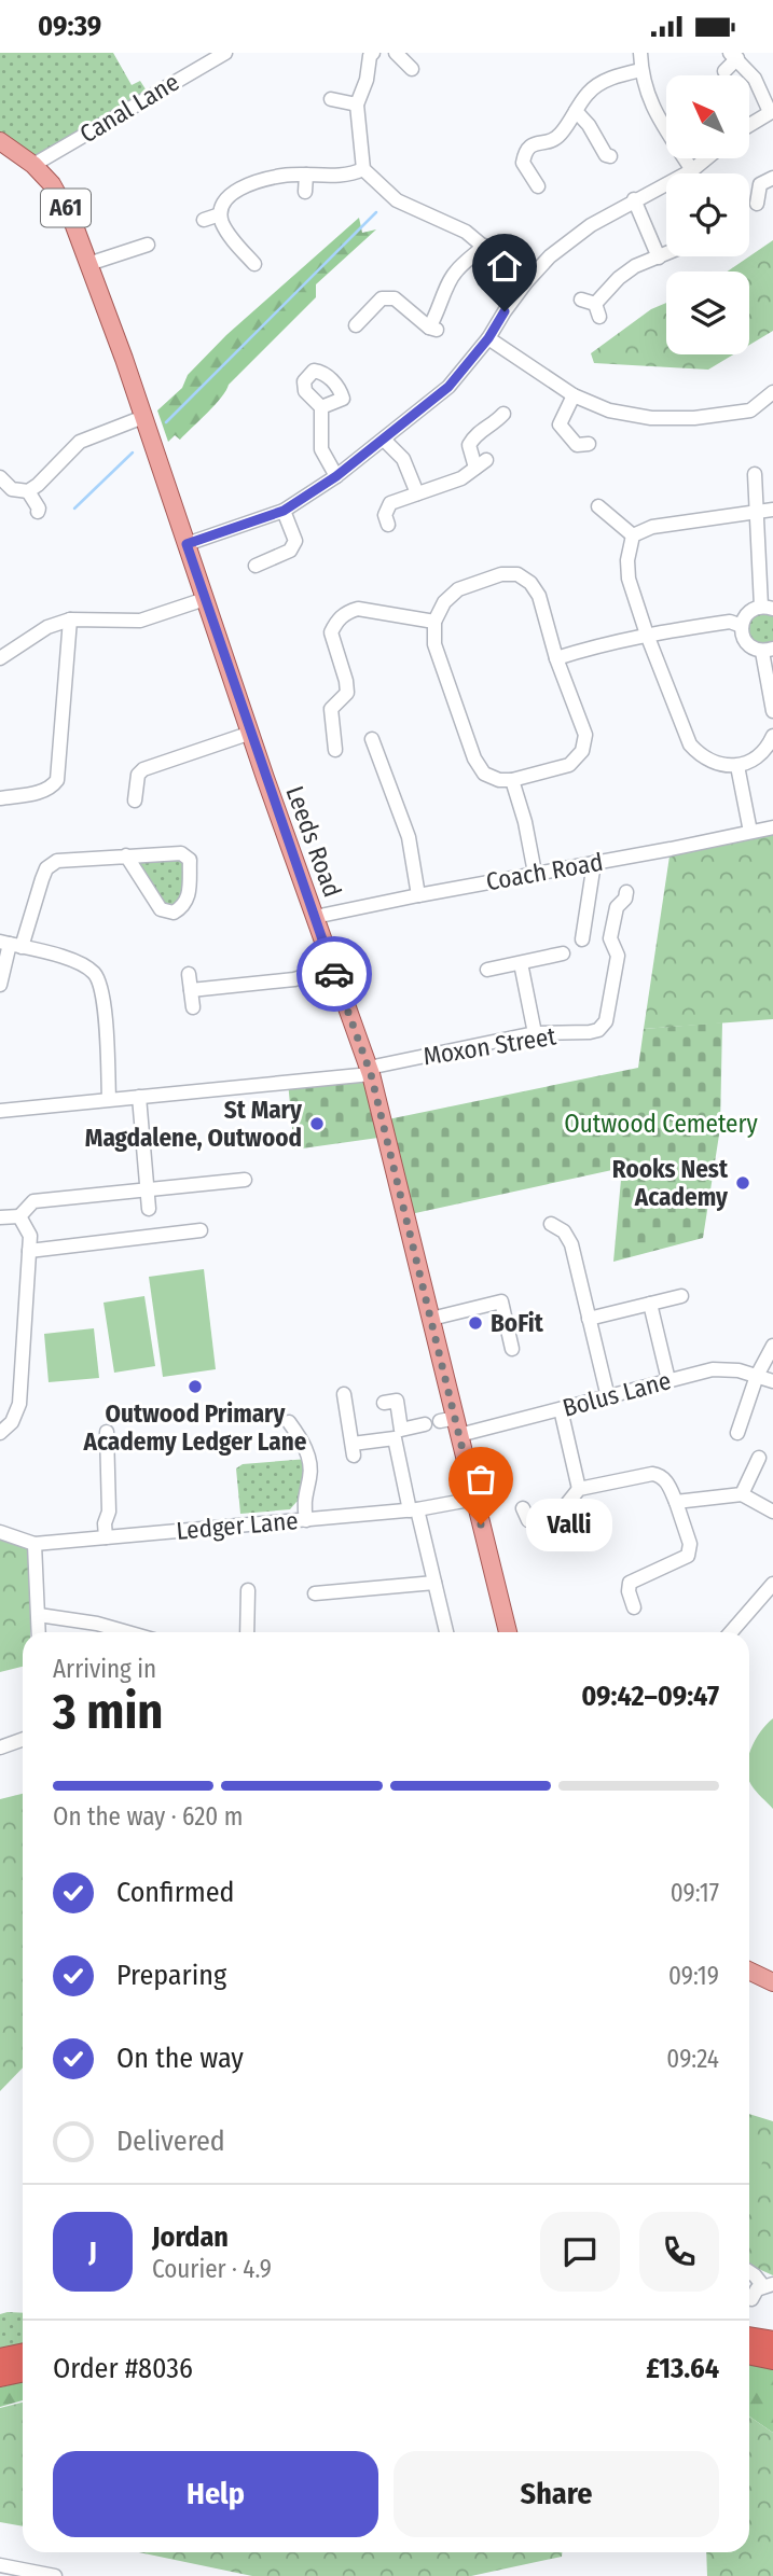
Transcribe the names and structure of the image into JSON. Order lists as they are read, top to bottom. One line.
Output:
{"streets":{"main road":["A61","Leeds Road"],"street":["Canal Lane","Coach Road","Moxon Street","Bolus Lane","Ledger Lane"]},"crossings":[["Canal Lane","Leeds Road"],["Leeds Road","Coach Road"],["Leeds Road","Moxon Street"],["Leeds Road","Bolus Lane"],["Leeds Road","Ledger Lane"]],"parks":["Outwood Cemetery"],"places":["St Mary Magdalene, Outwood","Rooks Nest Academy","BoFit","Outwood Primary Academy Ledger Lane","Valli"],"north":"top left","page":{"status":"09:39","bubble":"Valli","heading":["3 min","Arriving in","09:42–09:47"],"panel":["Jordan","Courier · 4.9","Order #8036","£13.64"],"bar":"On the way · 620 m","list":[["Confirmed","09:17"],["Preparing","09:19"],["On the way","09:24"],"Delivered"],"round":"J","buttons":["Help","Share"]}}
